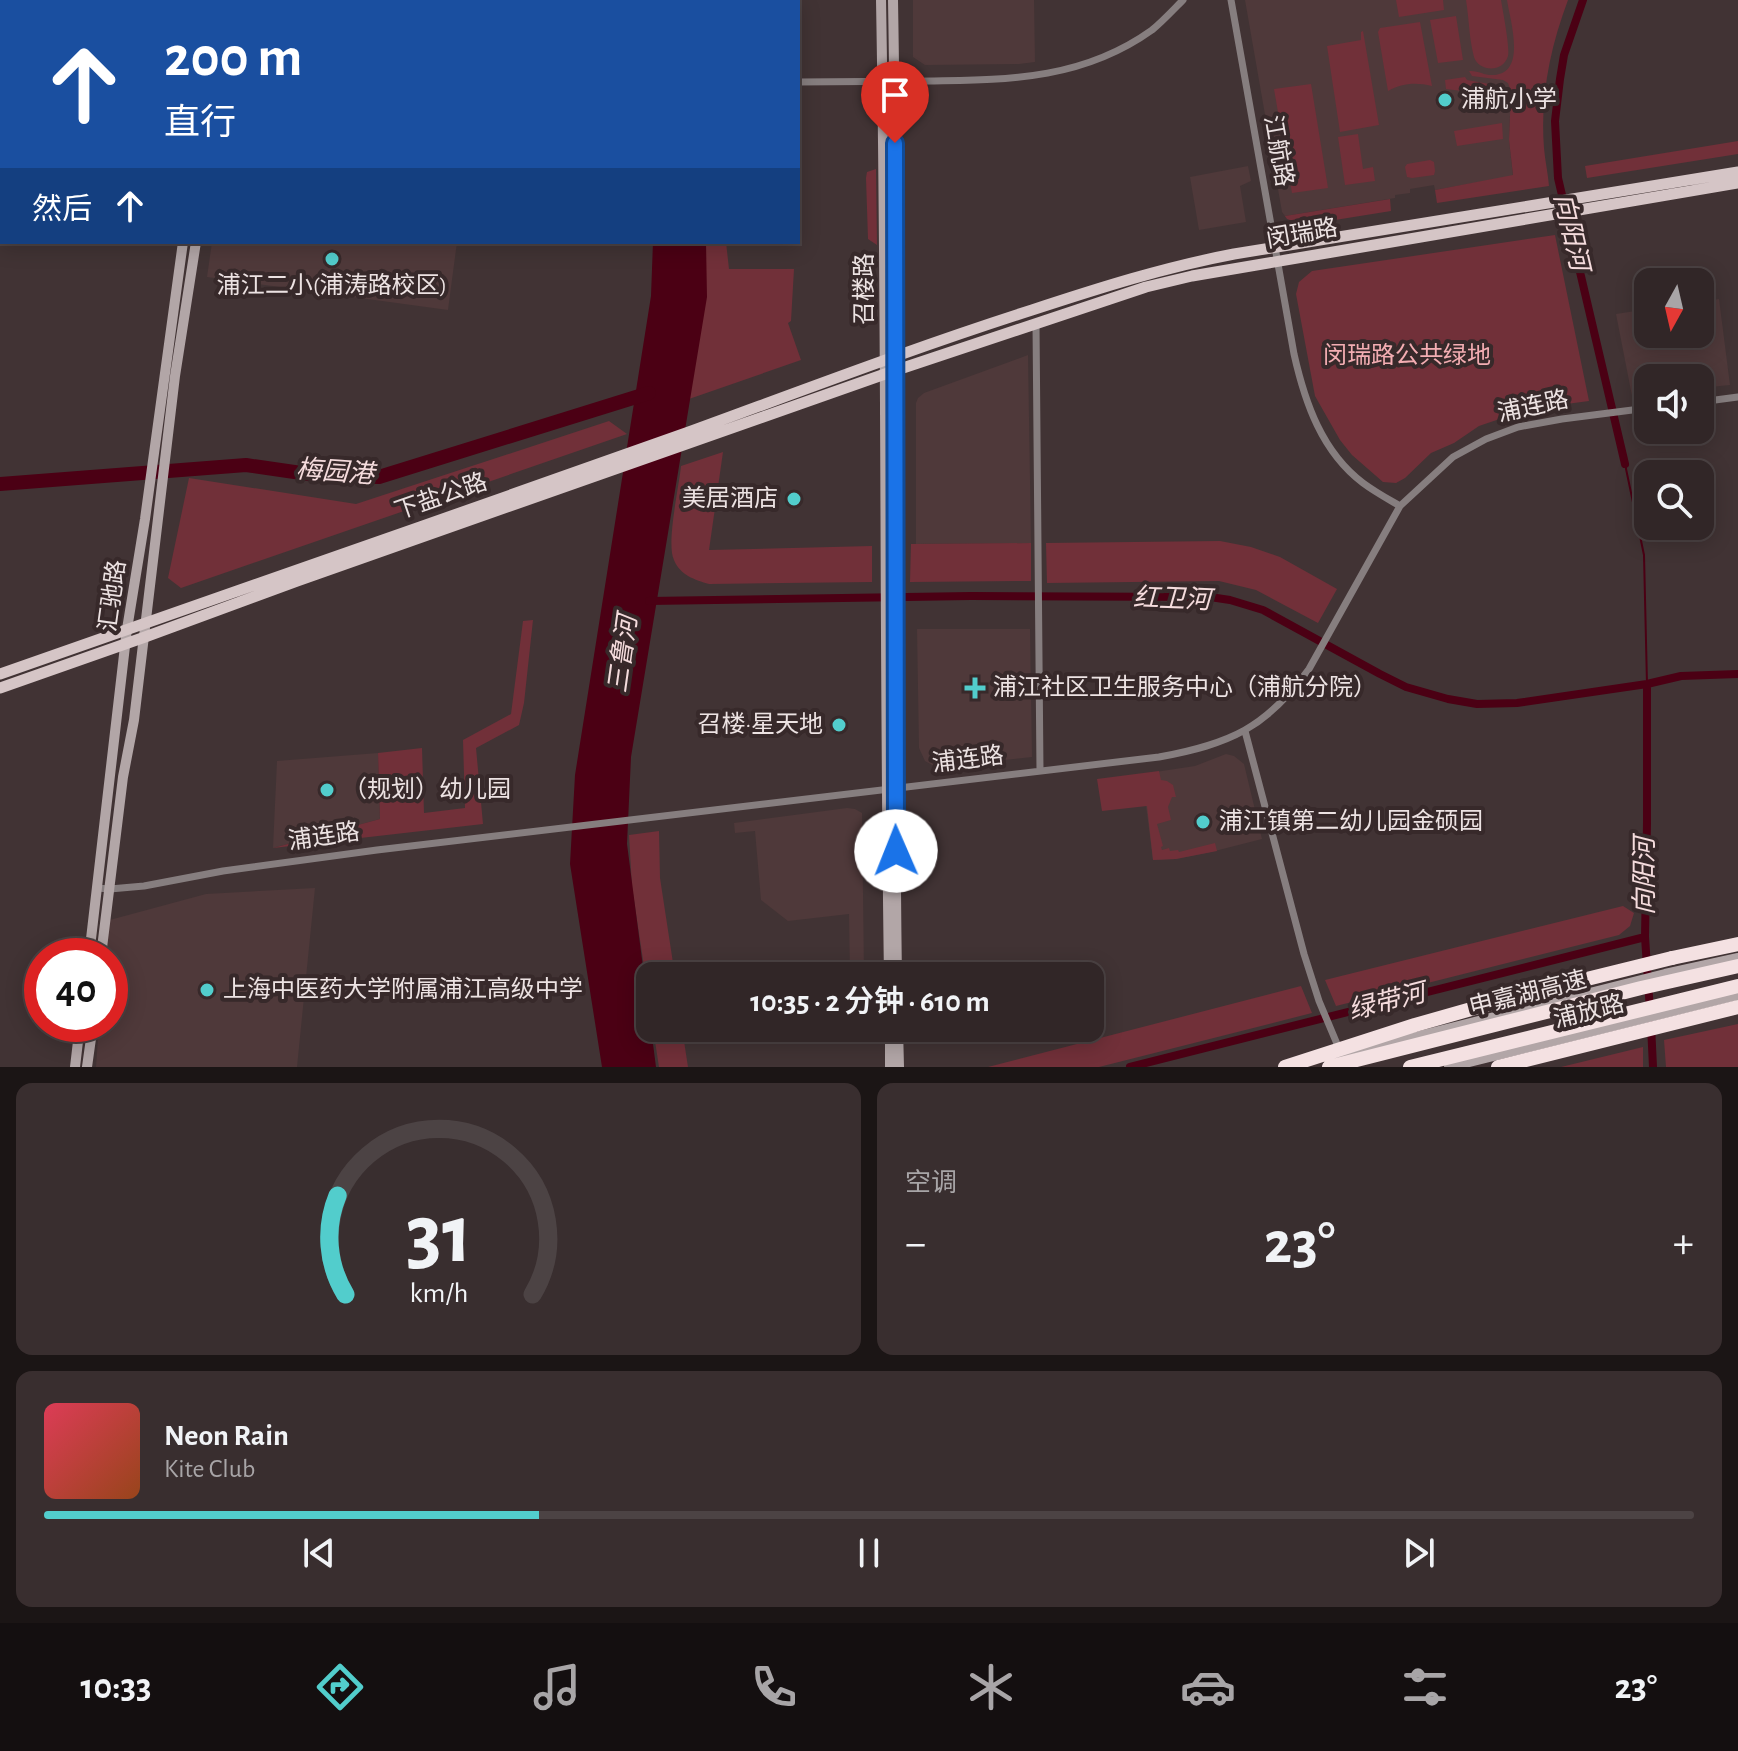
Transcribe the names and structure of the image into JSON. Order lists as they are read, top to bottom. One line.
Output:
{"streets":{"highway":["申嘉湖高速"],"main road":["闵瑞路","下盐公路"],"street":["江航路","召楼路","浦连路","汇驰路","浦放路"]},"crossings":[["江航路","闵瑞路"],["江航路","浦连路"],["闵瑞路","召楼路"],["闵瑞路","下盐公路"],["召楼路","浦连路"],["召楼路","下盐公路"],["浦连路","汇驰路"],["下盐公路","汇驰路"]],"water":["向阳河","梅园港","红卫河","三鲁河","绿带河"],"parks":["闵瑞路公共绿地"],"places":{"other":["浦航小学","浦江二小(浦涛路校区)","美居酒店","召楼·星天地","（规划）幼儿园","浦江镇第二幼儿园金硕园","上海中医药大学附属浦江高级中学"],"health":["浦江社区卫生服务中心（浦航分院）"]},"north":"bottom","page":{"turn":["200 m","直行"],"then":"然后","limit":"40","trip":"10:35 · 2 分钟 · 610 m","tile":"空调","heat":["−","23°","+"],"song":["Neon Rain","Kite Club"],"tabs":["10:33","23°"],"gauge":["31","km/h"]}}
